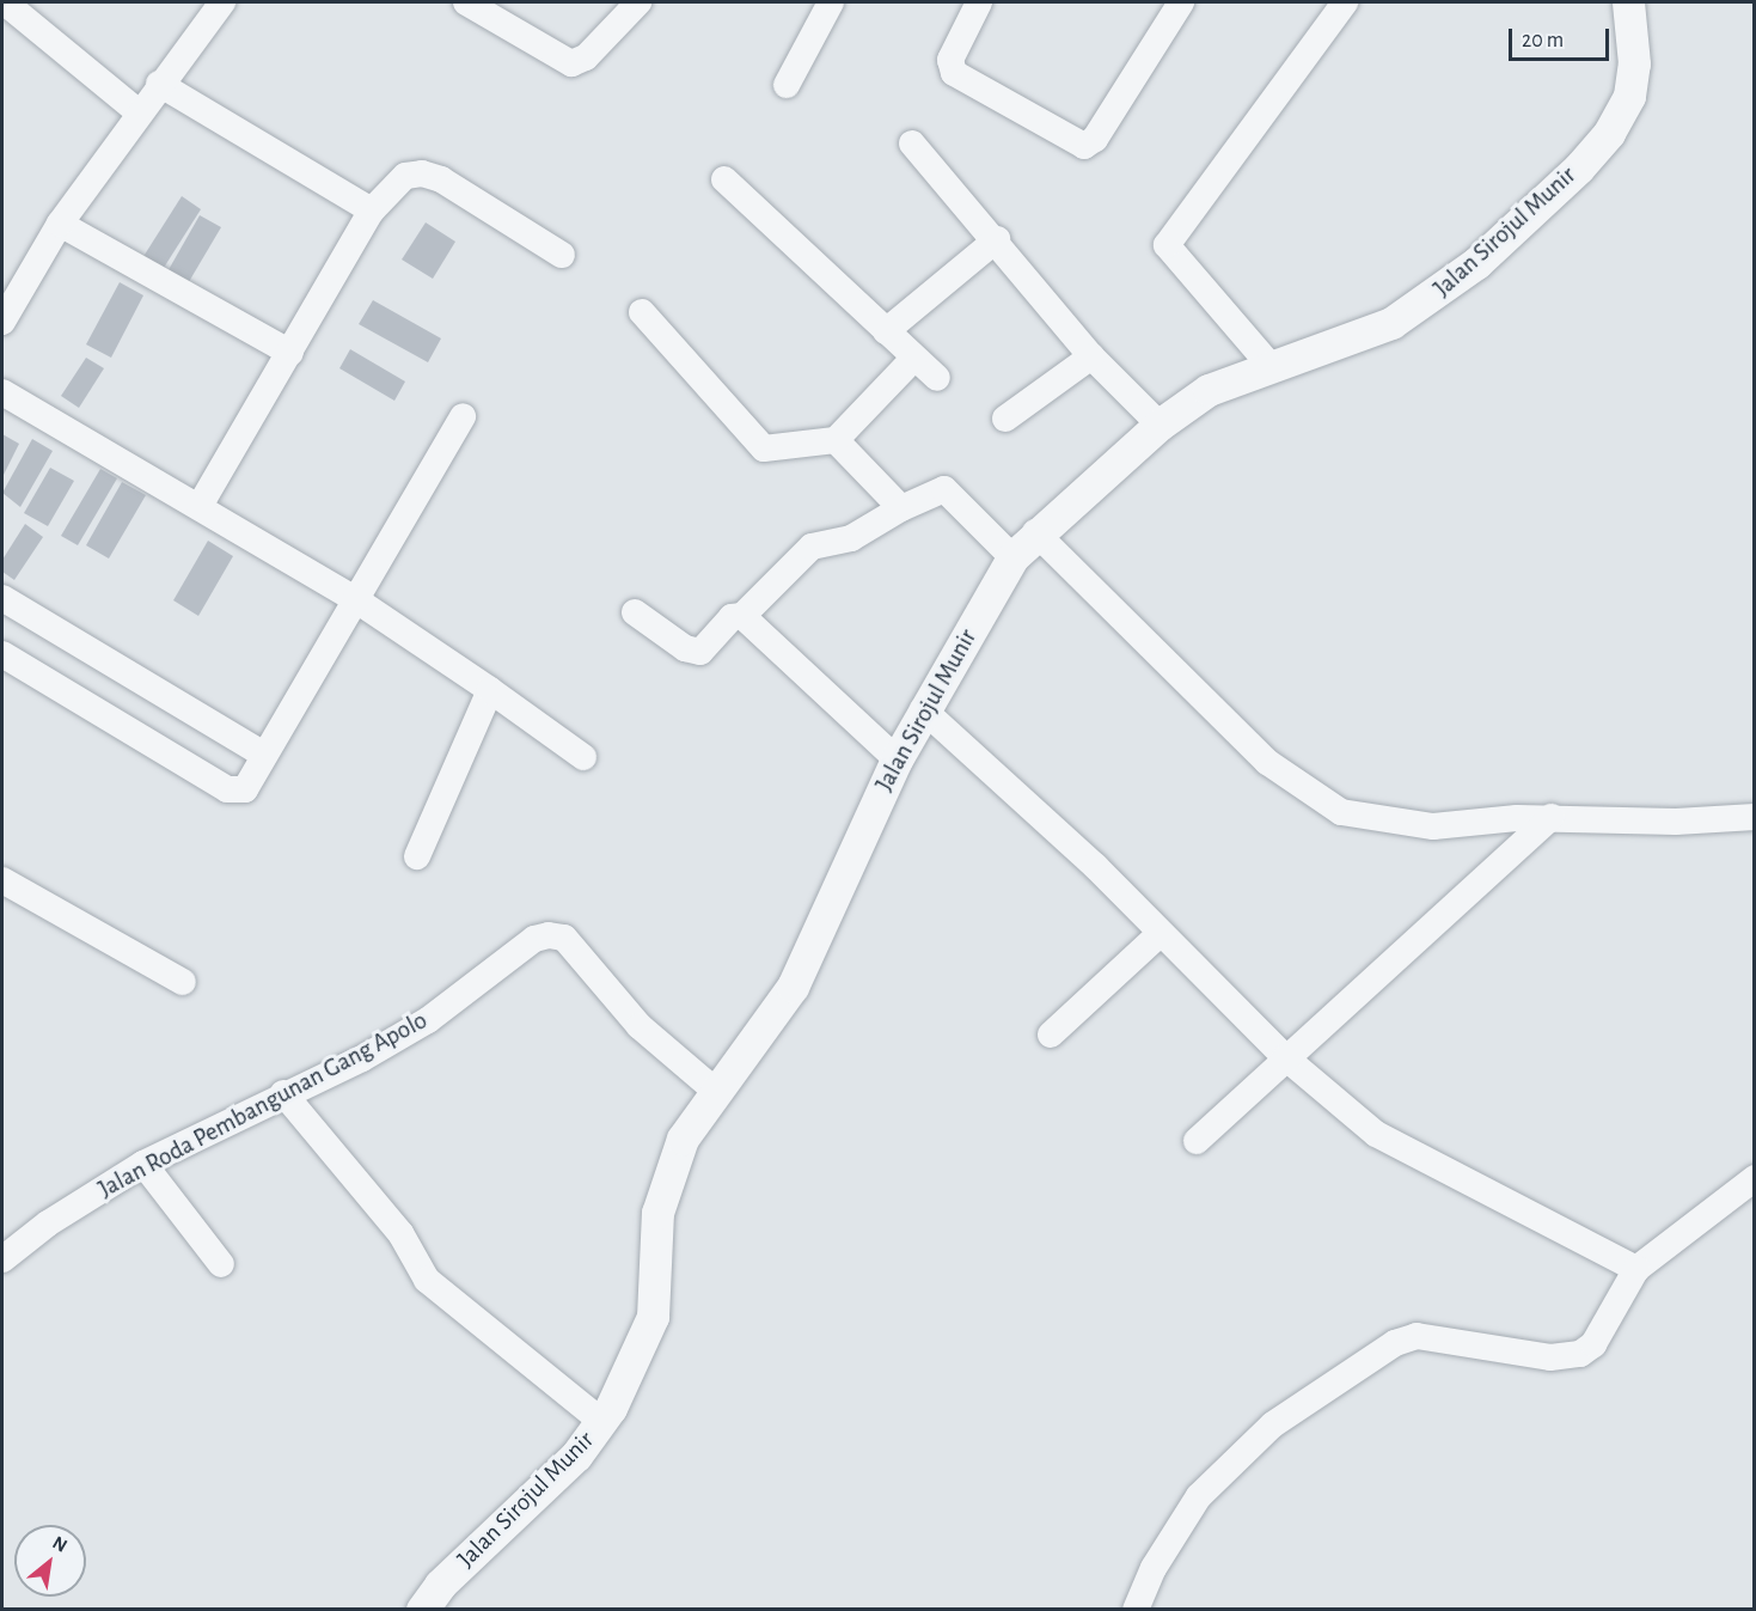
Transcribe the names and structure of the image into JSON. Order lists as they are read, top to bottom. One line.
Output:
{"streets":{"street":["Jalan Sirojul Munir","Jalan Roda Pembangunan Gang Apolo"]},"crossings":[["Jalan Sirojul Munir","Jalan Roda Pembangunan Gang Apolo"]],"scale_bar":"20 m","north":"top right"}
